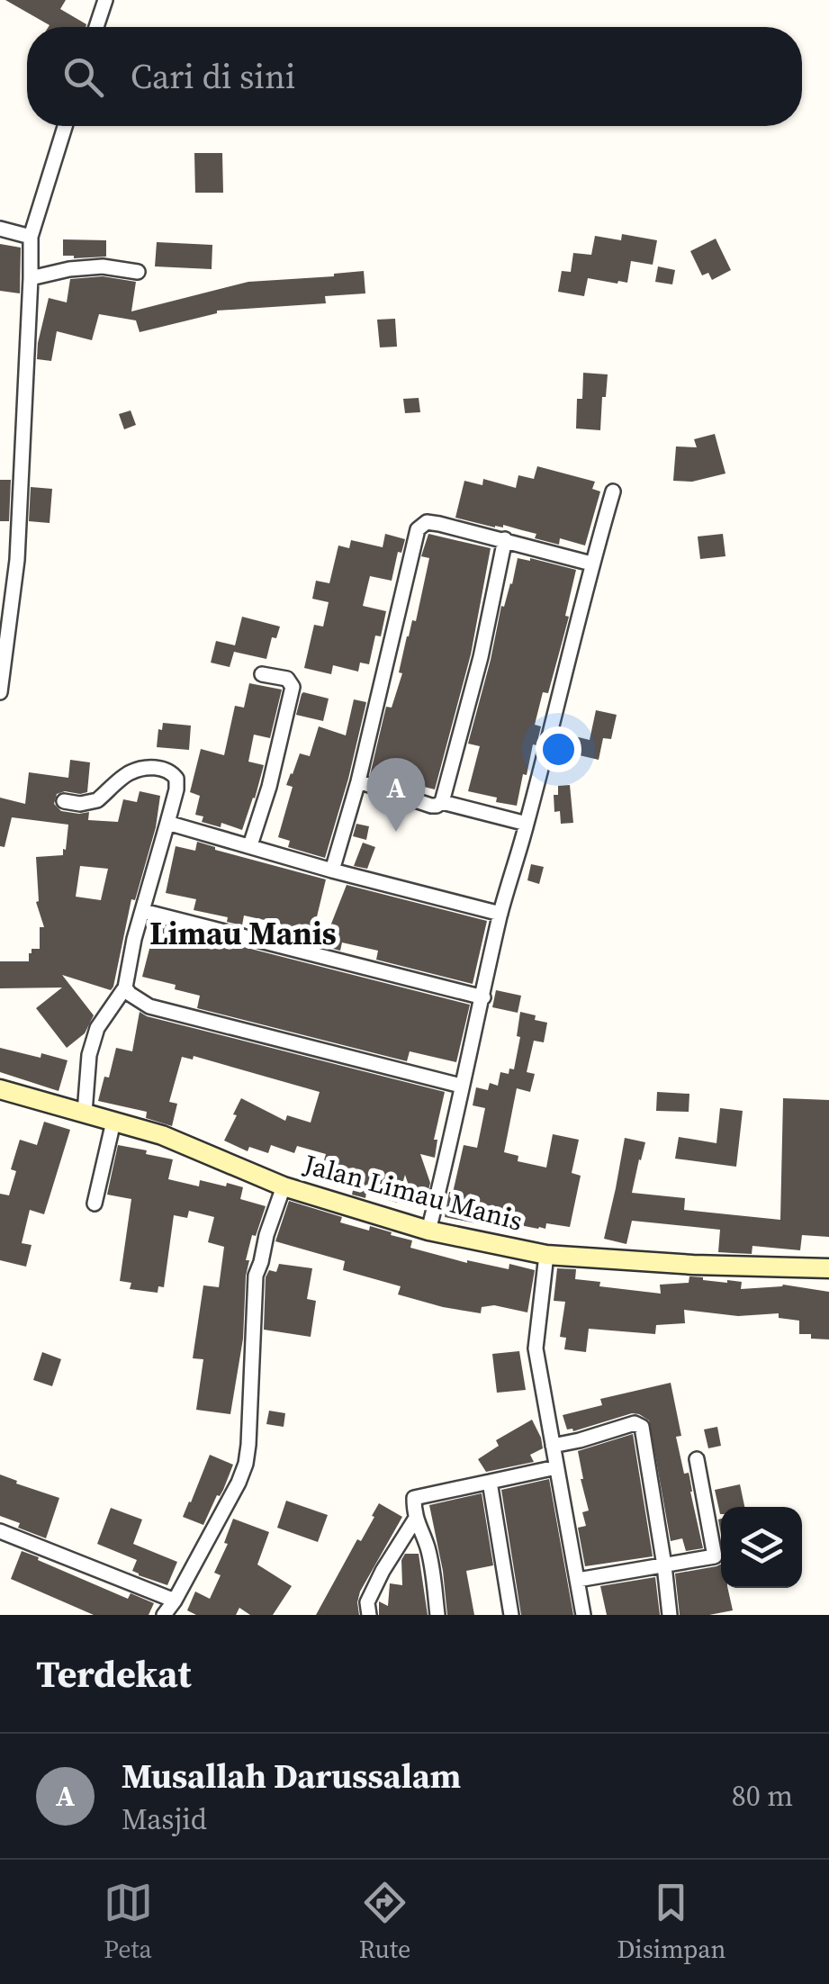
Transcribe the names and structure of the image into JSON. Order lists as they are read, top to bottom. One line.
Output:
{"streets":{"street":["Jalan Limau Manis"]},"districts":["Limau Manis"],"page":{"search":"Cari di sini","pins":"A","heading":"Terdekat","list":[{"mark":"A","name":"Musallah Darussalam","note":"Masjid","value":"80 m"}],"nav":["Peta","Rute","Disimpan"]}}
